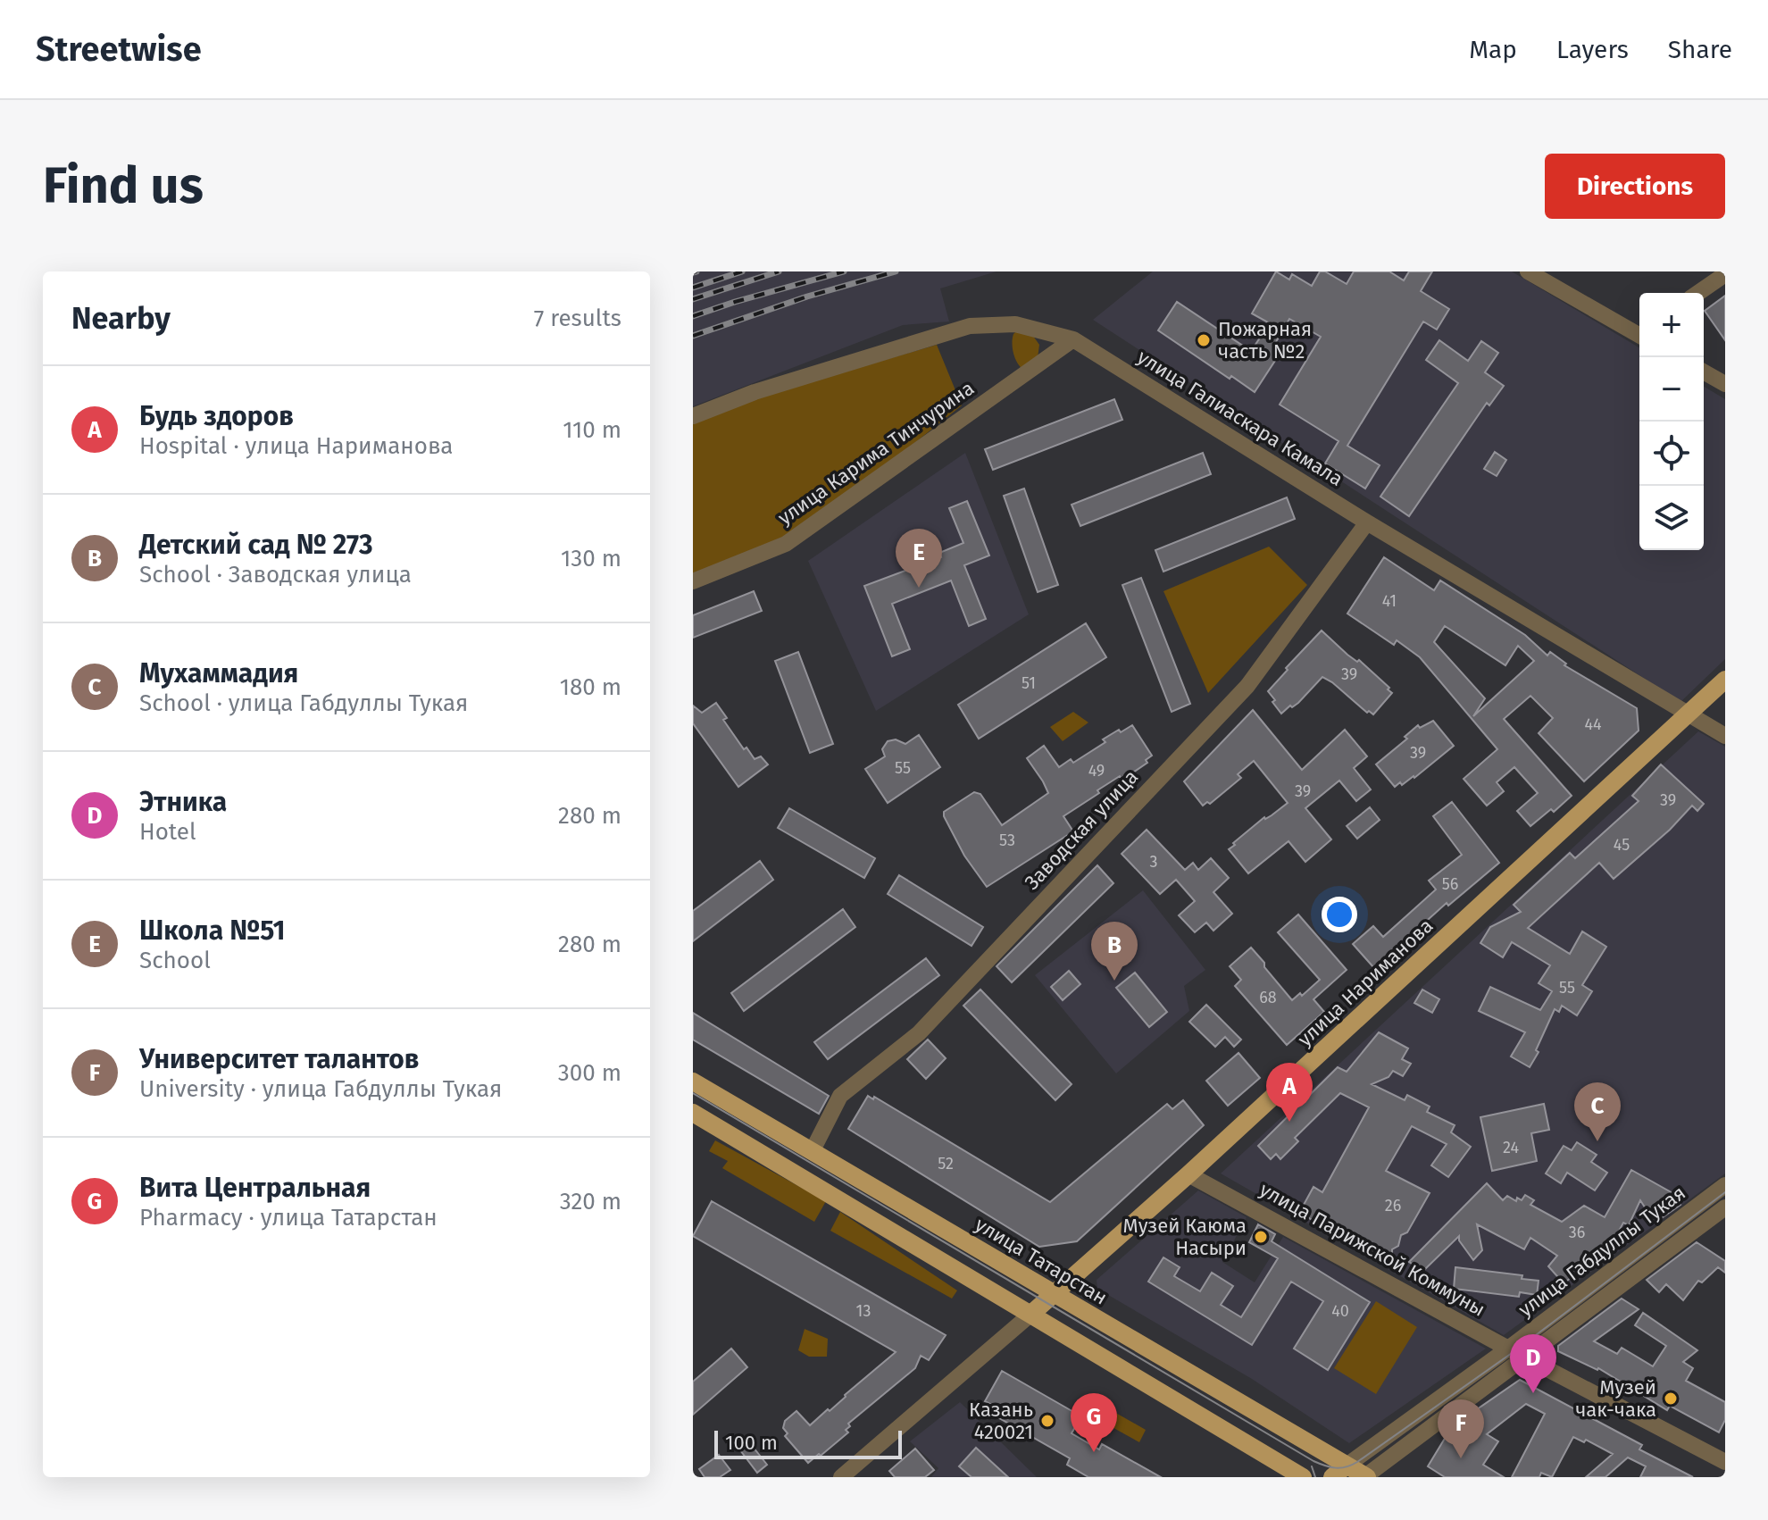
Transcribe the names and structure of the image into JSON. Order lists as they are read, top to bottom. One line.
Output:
{"streets":{"main road":["улица Нариманова","улица Татарстан"],"street":["улица Галиаскара Камала","улица Карима Тинчурина","Заводская улица","улица Парижской Коммуны","улица Габдуллы Тукая"]},"crossings":[["улица Галиаскара Камала","улица Карима Тинчурина"],["улица Галиаскара Камала","Заводская улица"],["улица Галиаскара Камала","улица Нариманова"],["Заводская улица","улица Татарстан"],["улица Нариманова","улица Парижской Коммуны"],["улица Нариманова","улица Татарстан"],["улица Парижской Коммуны","улица Габдуллы Тукая"],["улица Габдуллы Тукая","улица Татарстан"]],"places":["Пожарная часть №2","Музей Каюма Насыри","Музей чак-чака","Казань 420021"],"house_numbers":["41","39","51","44","39","55","49","39","39","53","45","3","56","55","68","24","52","26","36","13","40"],"scale_bar":"100 m","page":{"header":"Streetwise","nav":["Map","Layers","Share"],"buttons":"Directions","title":"Find us","heading":["Nearby","7 results"],"map_buttons":["+","−"],"list":[{"mark":"A","name":"Будь здоров","note":"Hospital · улица Нариманова","value":"110 m"},{"mark":"B","name":"Детский сад № 273","note":"School · Заводская улица","value":"130 m"},{"mark":"C","name":"Мухаммадия","note":"School · улица Габдуллы Тукая","value":"180 m"},{"mark":"D","name":"Этника","note":"Hotel","value":"280 m"},{"mark":"E","name":"Школа №51","note":"School","value":"280 m"},{"mark":"F","name":"Университет талантов","note":"University · улица Габдуллы Тукая","value":"300 m"},{"mark":"G","name":"Вита Центральная","note":"Pharmacy · улица Татарстан","value":"320 m"}],"pins":["E","B","A","C","D","G","F"],"scale":"100 m"}}
